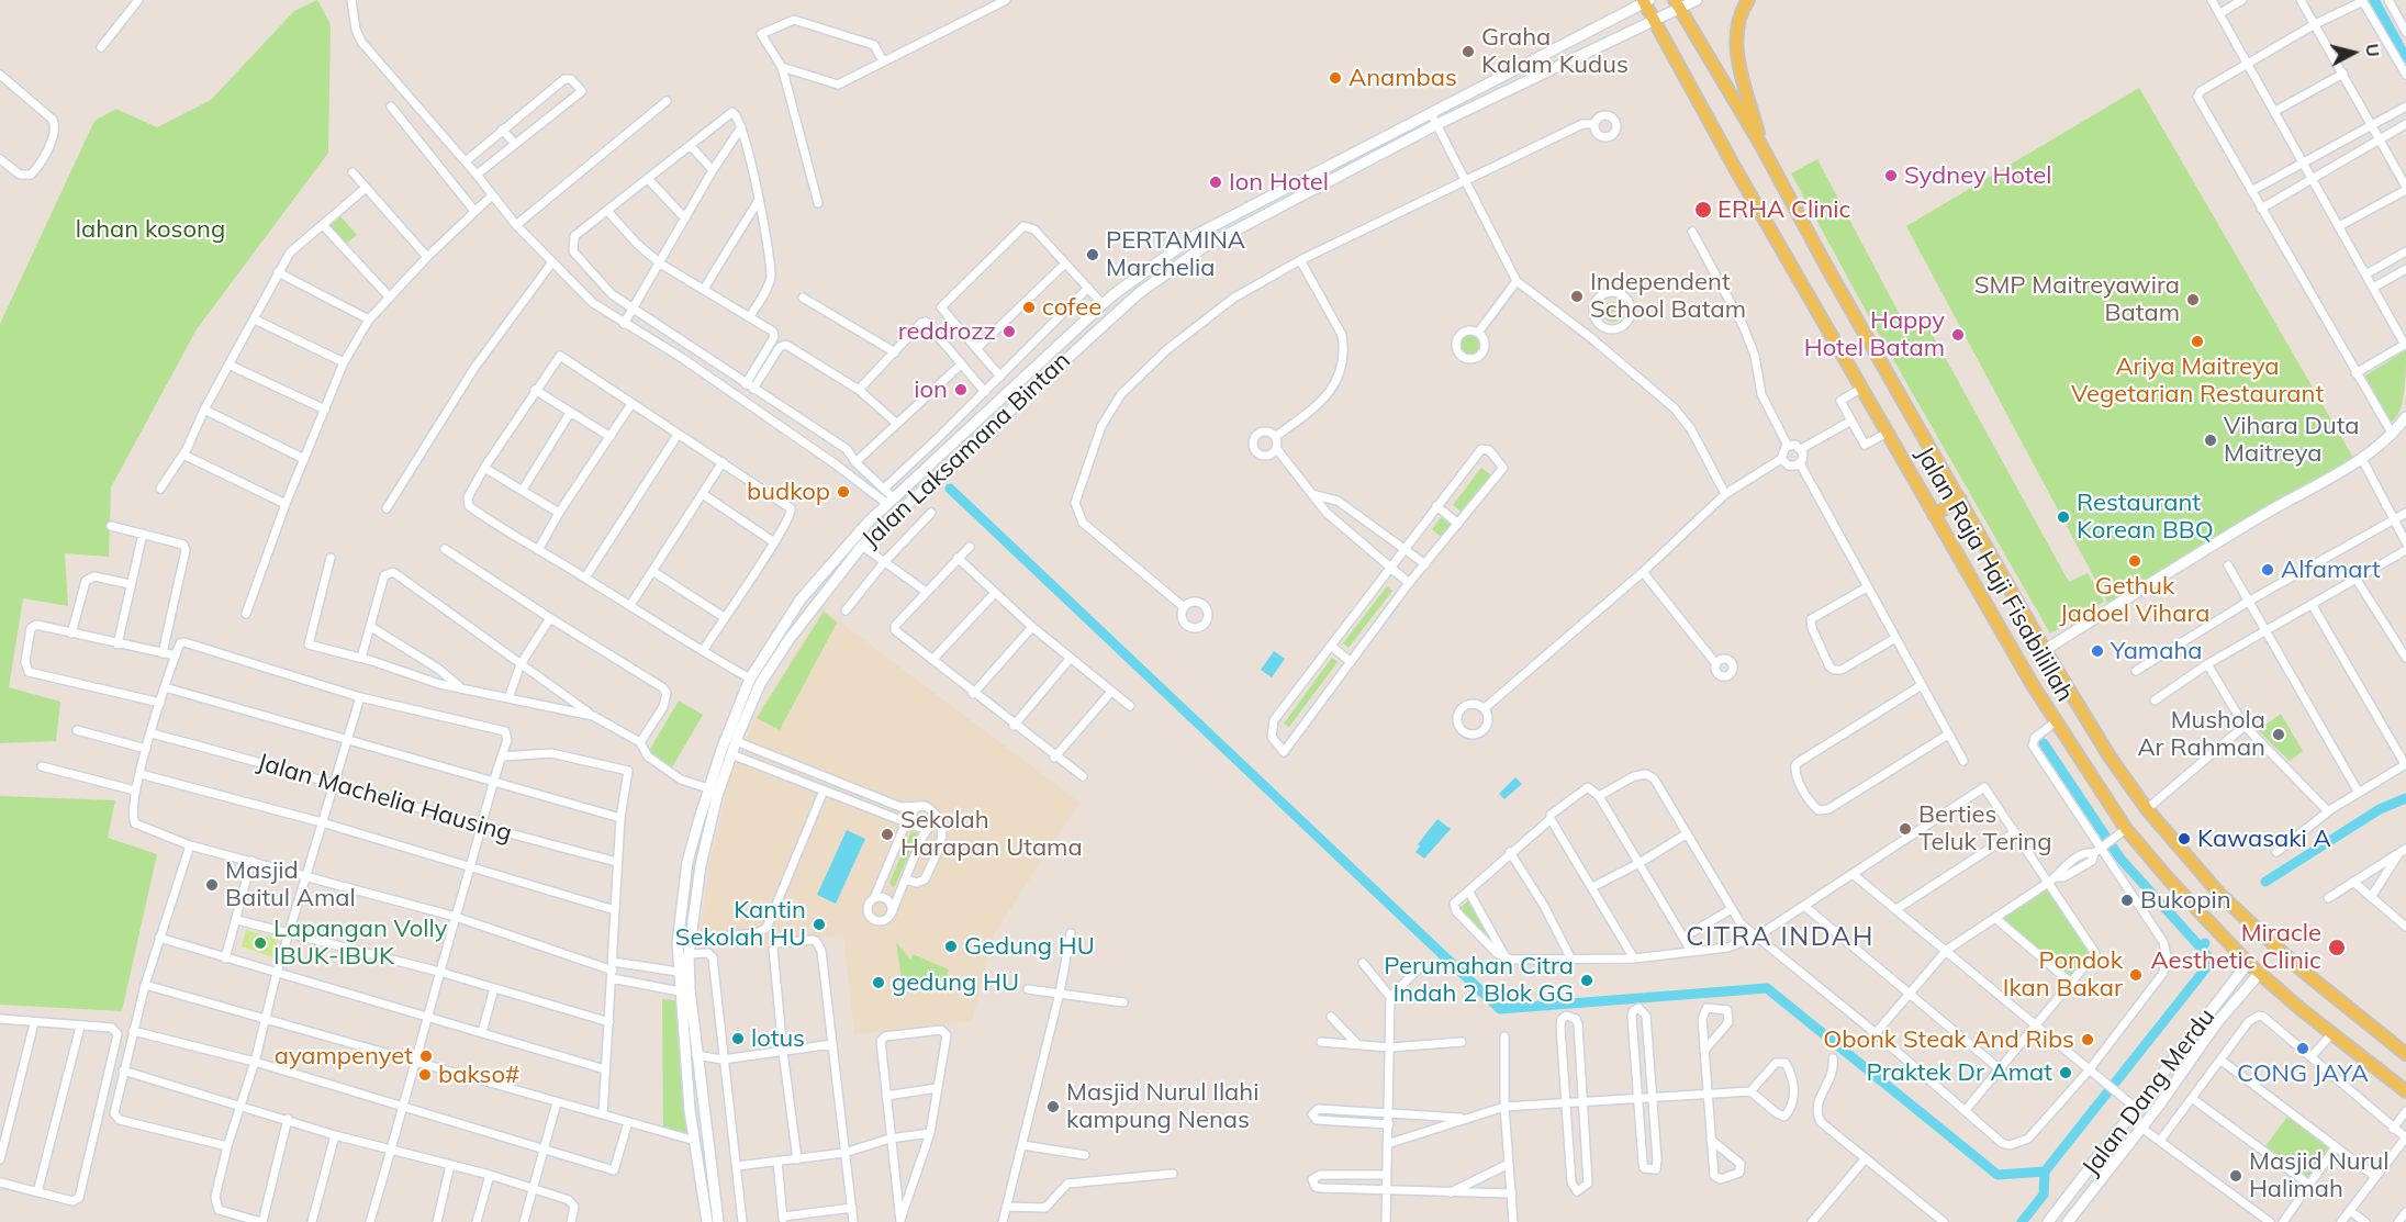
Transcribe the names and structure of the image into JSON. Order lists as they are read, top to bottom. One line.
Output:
{"streets":{"main road":["Jalan Laksamana Bintan","Jalan Raja Haji Fisabilillah","Jalan Dang Merdu"],"street":["Jalan Machelia Hausing"]},"crossings":[["Jalan Laksamana Bintan","Jalan Raja Haji Fisabilillah"],["Jalan Raja Haji Fisabilillah","Jalan Dang Merdu"]],"districts":["CITRA INDAH"],"parks":["lahan kosong"],"places":["Graha Kalam Kudus","Anambas","Sydney Hotel","Ion Hotel","ERHA Clinic","PERTAMINA Marchelia","Independent School Batam","SMP Maitreyawira Batam","cofee","reddrozz","Happy Hotel Batam","Ariya Maitreya Vegetarian Restaurant","ion","Vihara Duta Maitreya","budkop","Restaurant Korean BBQ","Gethuk Jadoel Vihara","Alfamart","Yamaha","Mushola Ar Rahman","Berties Teluk Tering","Sekolah Harapan Utama","Kawasaki A","Masjid Baitul Amal","Bukopin","Kantin Sekolah HU","Lapangan Volly IBUK-IBUK","Gedung HU","Miracle Aesthetic Clinic","Pondok Ikan Bakar","Perumahan Citra Indah 2 Blok GG","gedung HU","lotus","Obonk Steak And Ribs","CONG JAYA","ayampenyet","Praktek Dr Amat","bakso#","Masjid Nurul Ilahi kampung Nenas","Masjid Nurul Halimah"],"north":"right"}
